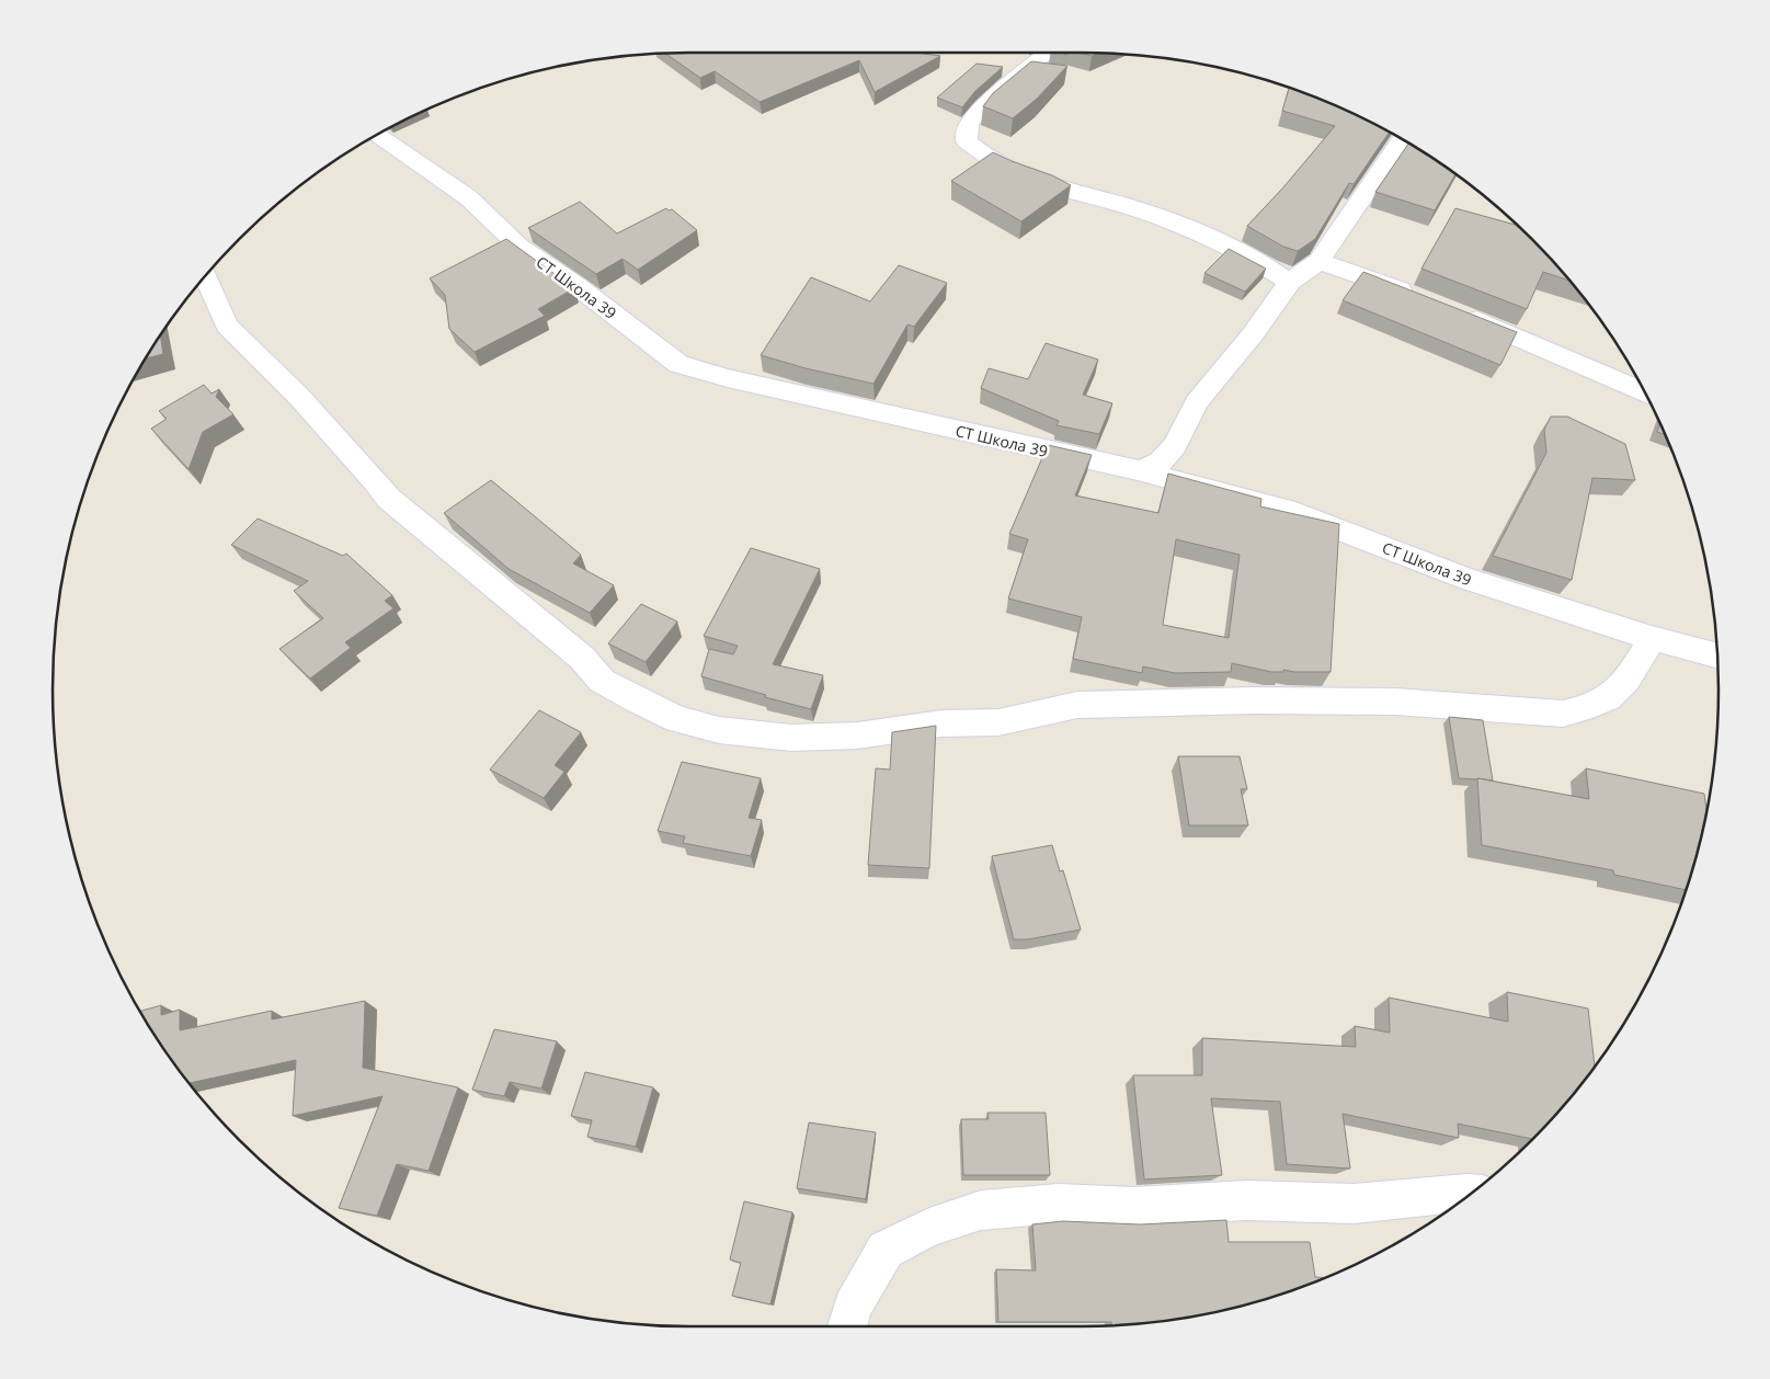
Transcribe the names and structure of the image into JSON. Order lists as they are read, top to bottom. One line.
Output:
{"streets":{"street":["СТ Школа 39"]}}
